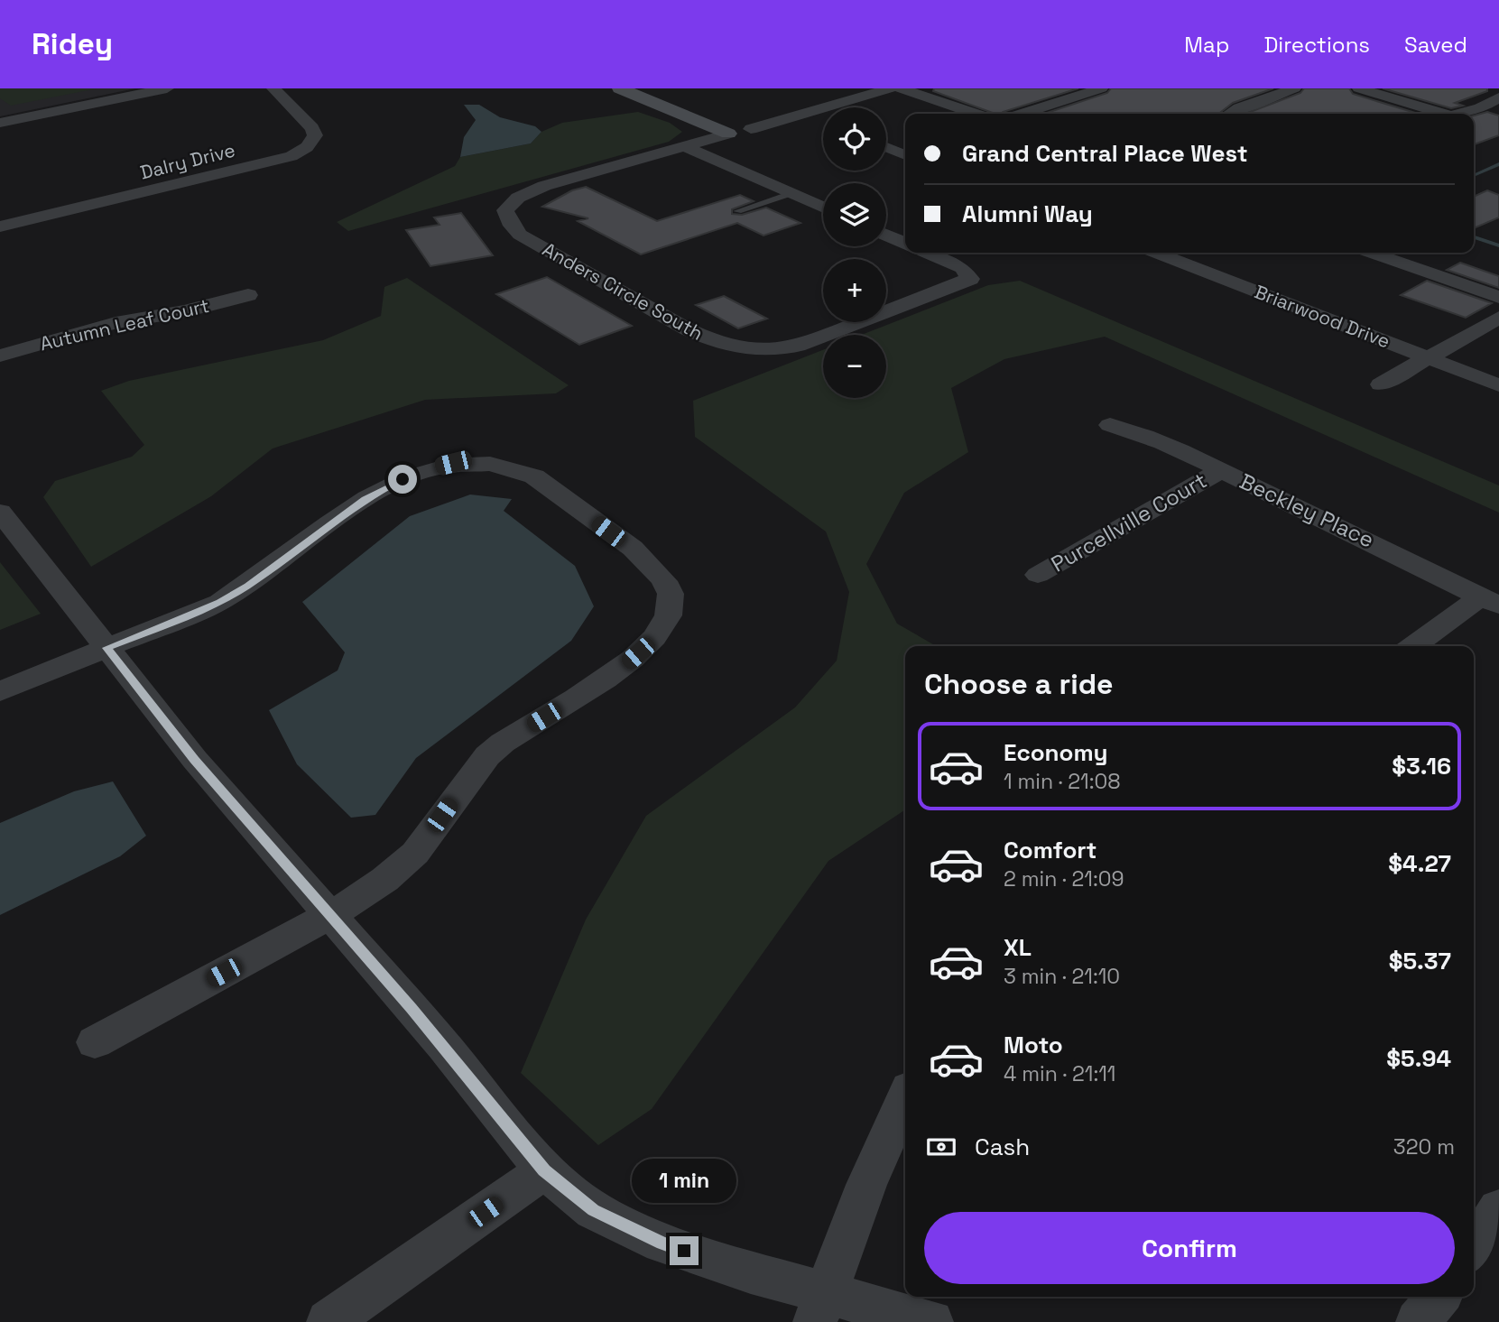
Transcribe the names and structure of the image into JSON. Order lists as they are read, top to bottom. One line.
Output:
{"streets":{"street":["Dalry Drive","Anders Circle South","Briarwood Drive","Autumn Leaf Court","Beckley Place","Purcellville Court"]},"crossings":[["Beckley Place","Purcellville Court"]],"page":{"header":"Ridey","nav":["Map","Directions","Saved"],"map_buttons":["+","−"],"banner":["Grand Central Place West","Alumni Way"],"heading":"Choose a ride","list":[{"name":"Economy","note":"1 min · 21:08","value":"$3.16"},{"name":"Comfort","note":"2 min · 21:09","value":"$4.27"},{"name":"XL","note":"3 min · 21:10","value":"$5.37"},{"name":"Moto","note":"4 min · 21:11","value":"$5.94"}],"pay":["Cash","320 m"],"bubble":"1 min","buttons":"Confirm"}}
